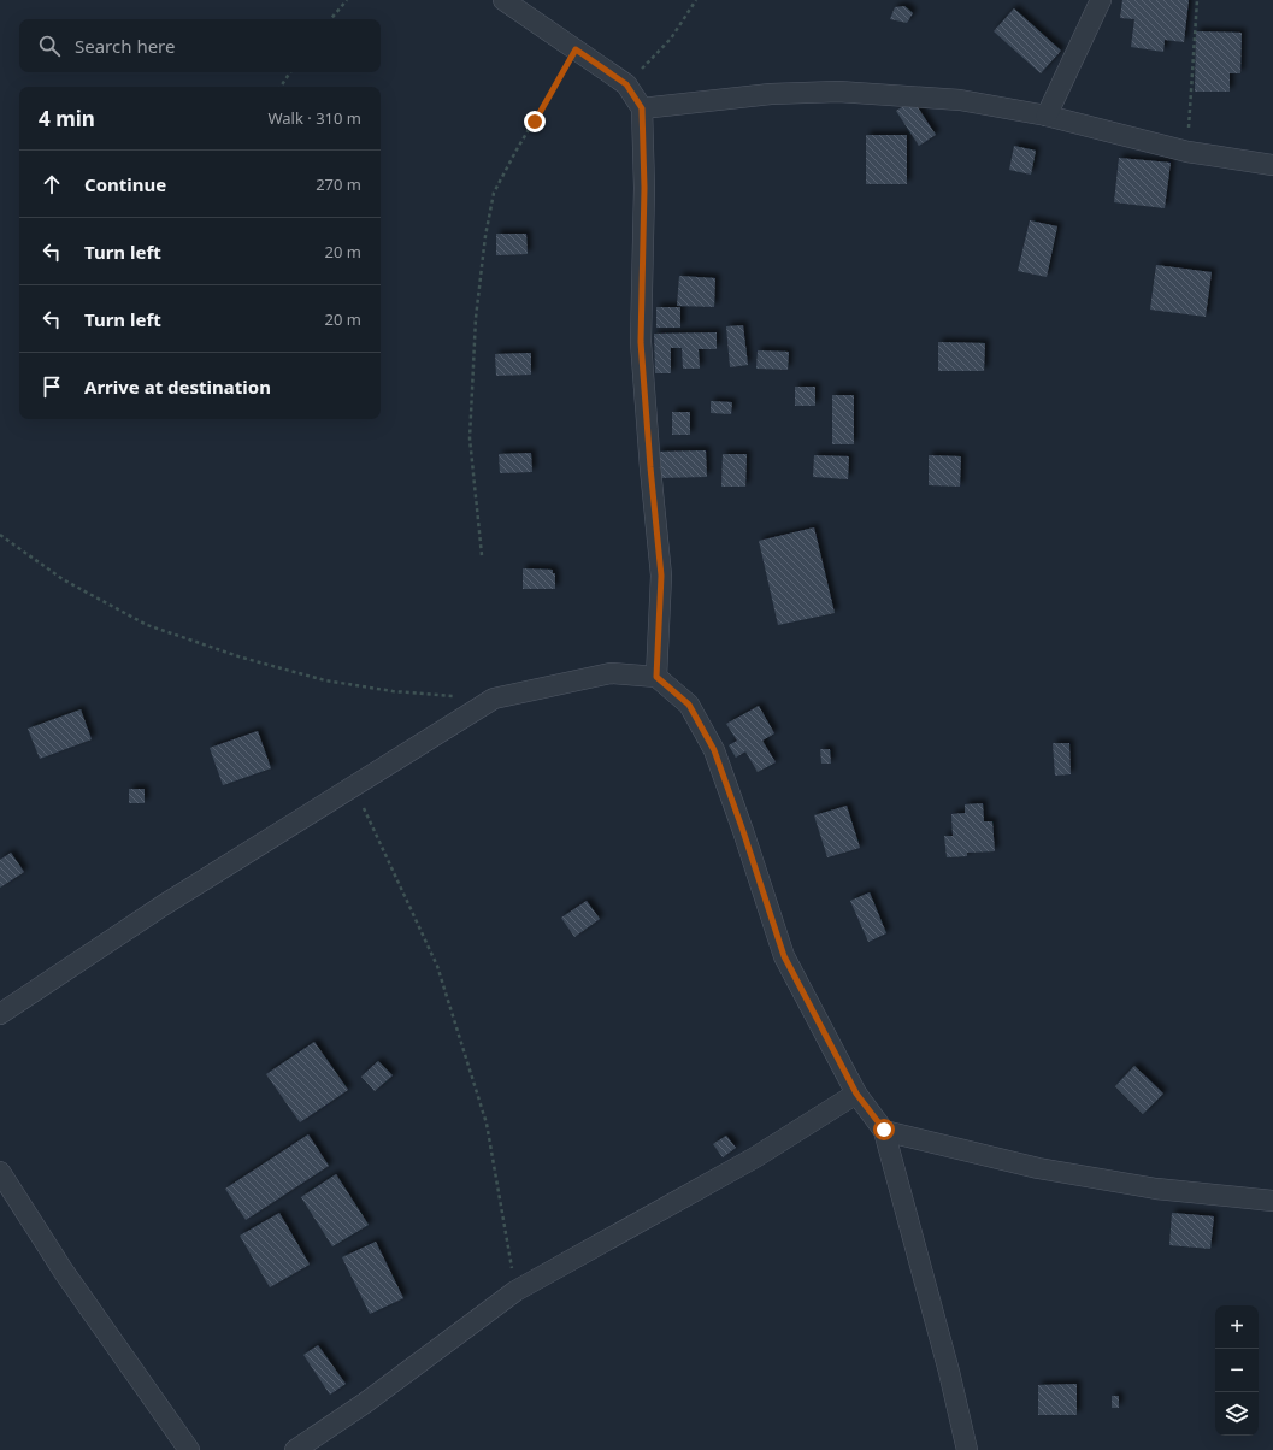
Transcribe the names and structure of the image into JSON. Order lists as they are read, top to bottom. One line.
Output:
{"page":{"search":"Search here","heading":["4 min","Walk · 310 m"],"list":[["Continue","270 m"],["Turn left","20 m"],["Turn left","20 m"],"Arrive at destination"],"map_buttons":["+","−"]}}
